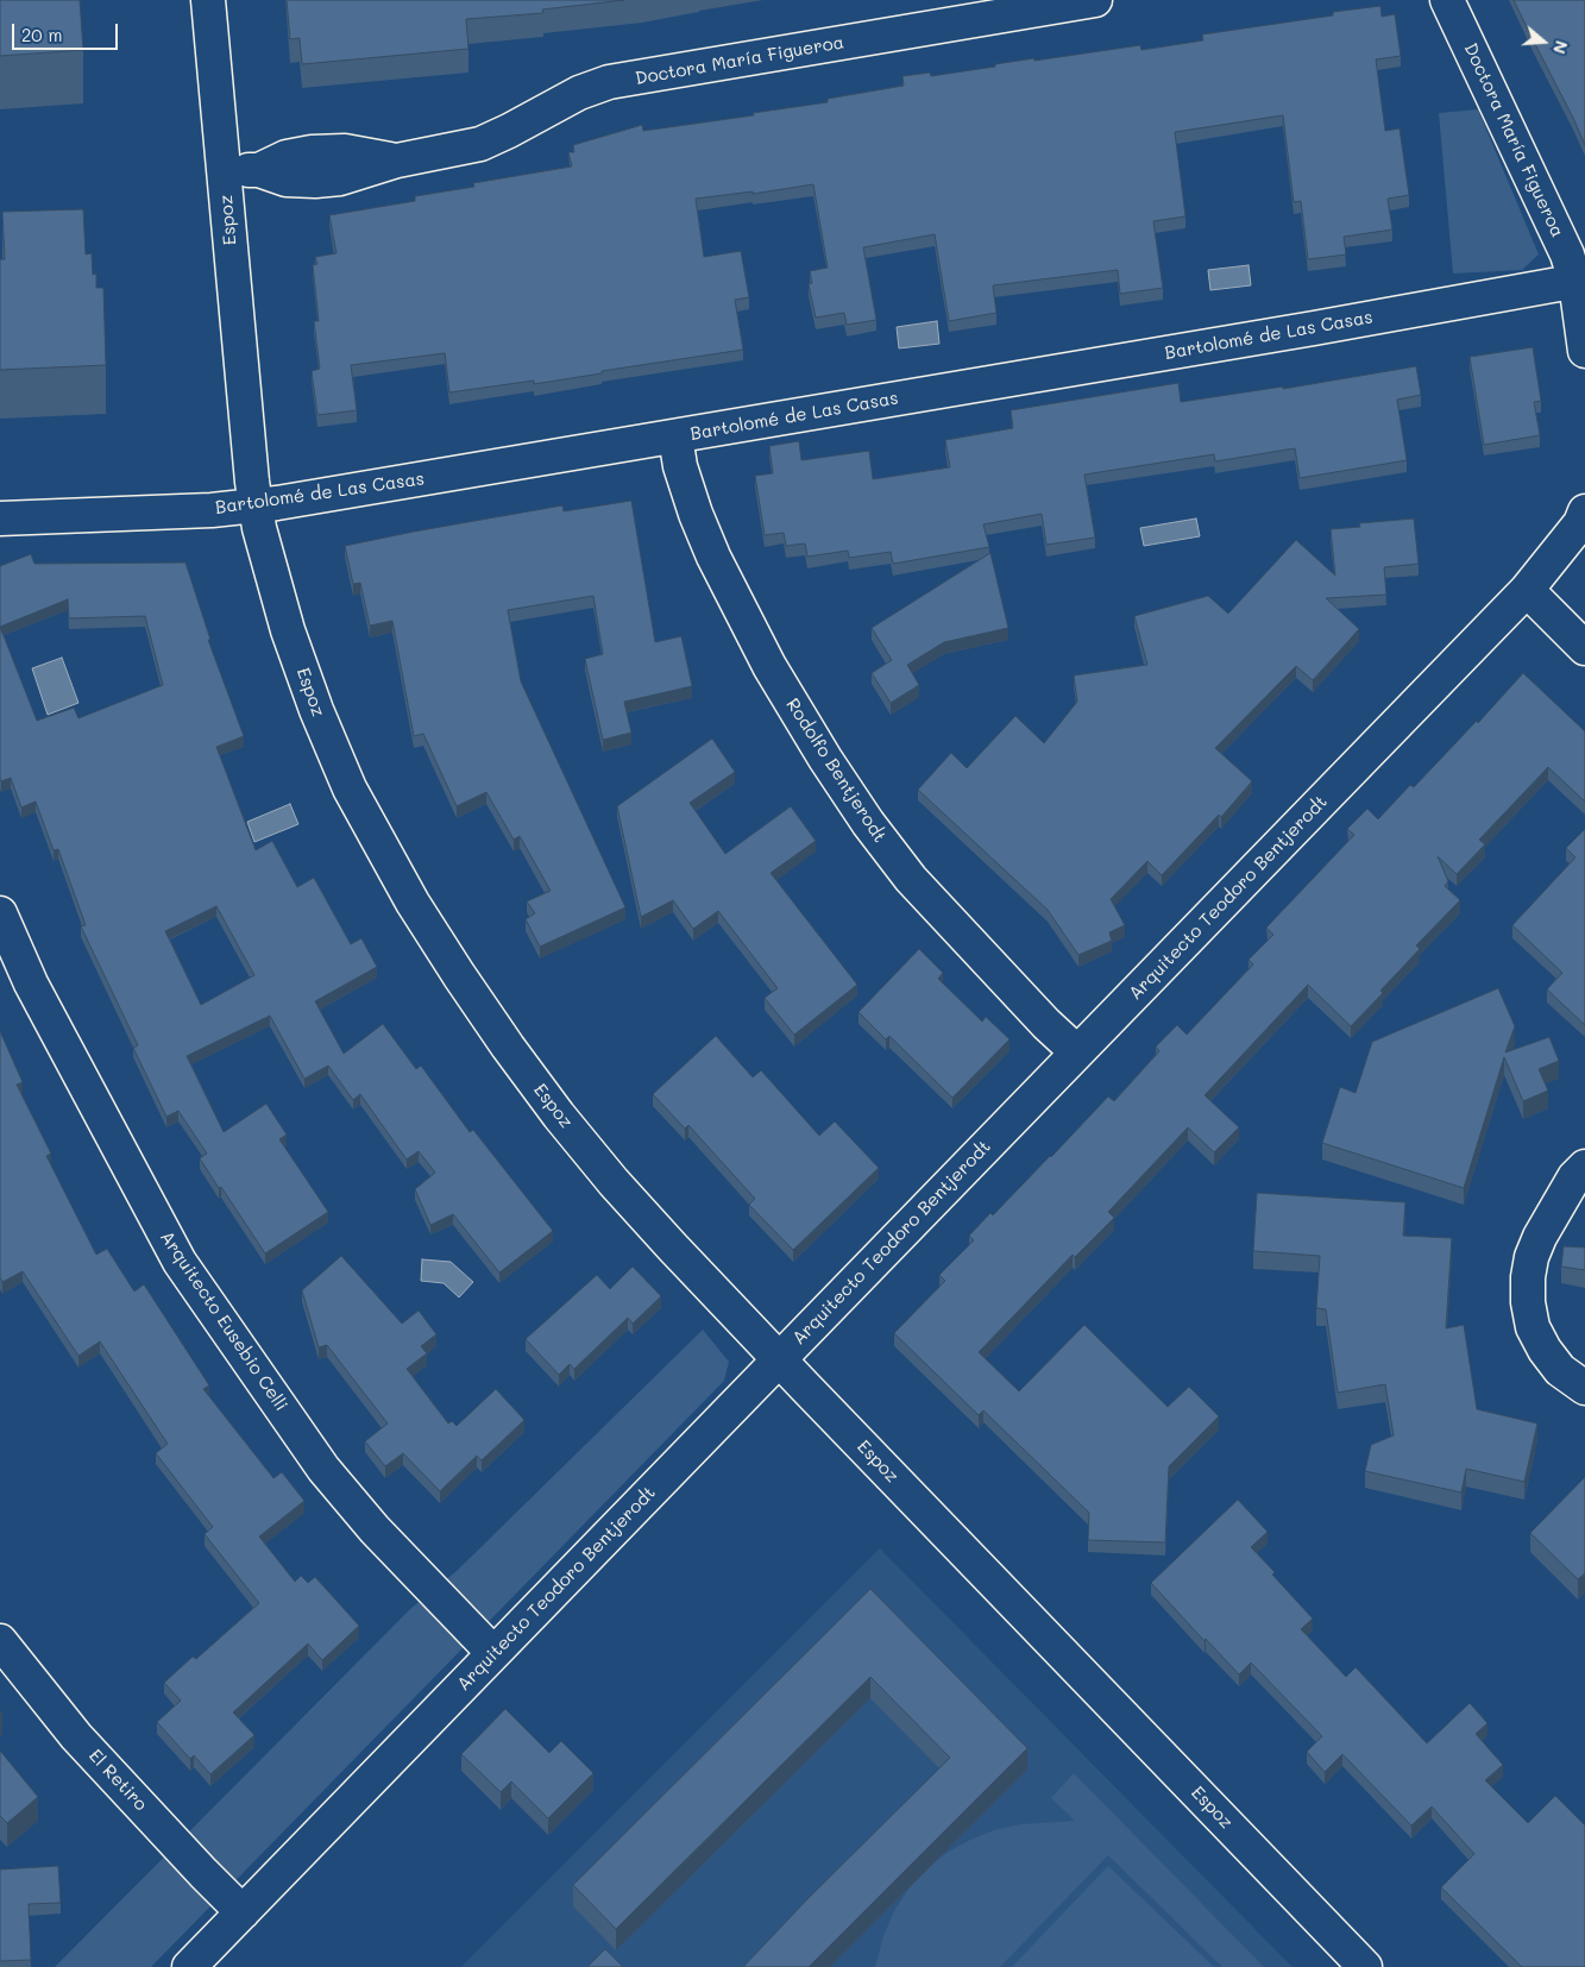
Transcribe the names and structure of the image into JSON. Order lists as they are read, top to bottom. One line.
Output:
{"streets":{"street":["Doctora María Figueroa","Espoz","Bartolomé de Las Casas","Rodolfo Bentjerodt","Arquitecto Teodoro Bentjerodt","Arquitecto Eusebio Celli","El Retiro"]},"crossings":[["Doctora María Figueroa","Espoz"],["Doctora María Figueroa","Bartolomé de Las Casas"],["Espoz","Bartolomé de Las Casas"],["Espoz","Arquitecto Teodoro Bentjerodt"],["Bartolomé de Las Casas","Rodolfo Bentjerodt"],["Rodolfo Bentjerodt","Arquitecto Teodoro Bentjerodt"],["Arquitecto Teodoro Bentjerodt","Arquitecto Eusebio Celli"],["Arquitecto Teodoro Bentjerodt","El Retiro"]],"scale_bar":"20 m","north":"right"}
